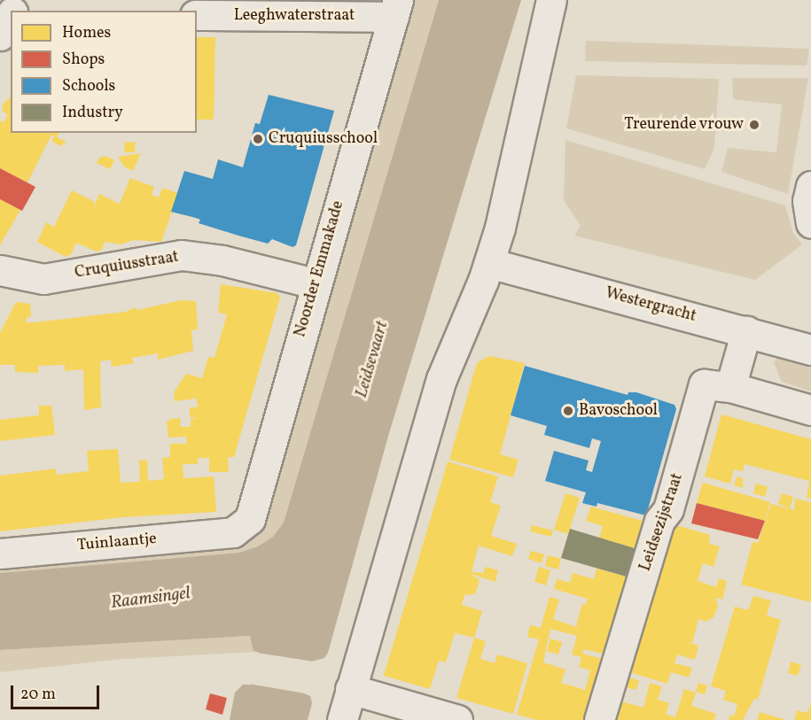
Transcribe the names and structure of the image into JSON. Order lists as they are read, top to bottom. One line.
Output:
{"streets":{"street":["Leeghwaterstraat","Cruquiusstraat","Noorder Emmakade","Westergracht","Leidsezijstraat","Tuinlaantje"]},"crossings":[["Leeghwaterstraat","Noorder Emmakade"],["Cruquiusstraat","Noorder Emmakade"],["Noorder Emmakade","Tuinlaantje"],["Westergracht","Leidsezijstraat"]],"water":["Leidsevaart","Raamsingel"],"places":["Treurende vrouw","Cruquiusschool","Bavoschool"],"legend":["Homes","Shops","Schools","Industry"],"scale_bar":"20 m"}
